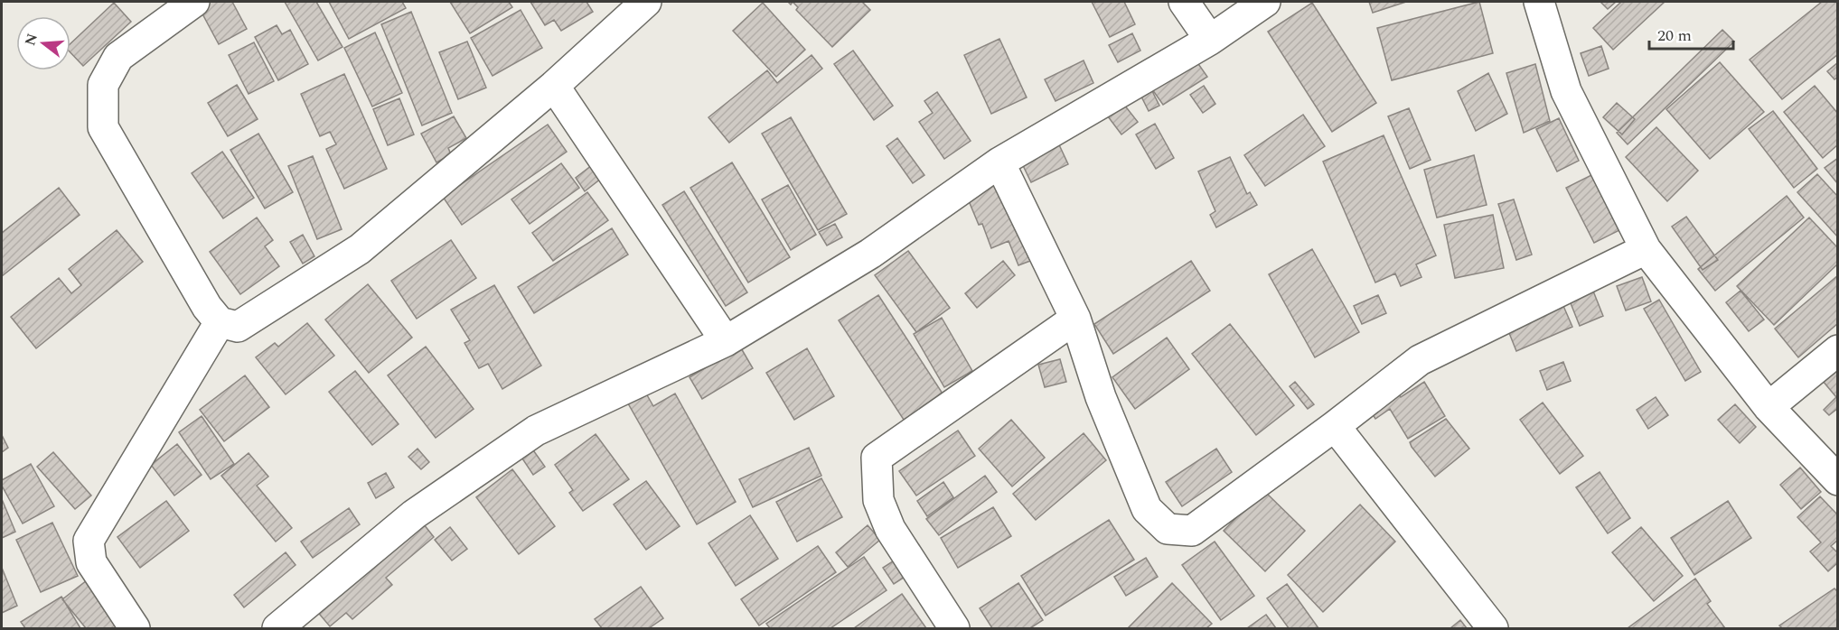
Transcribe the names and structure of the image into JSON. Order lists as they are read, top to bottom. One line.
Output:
{"scale_bar":"20 m","north":"left"}
